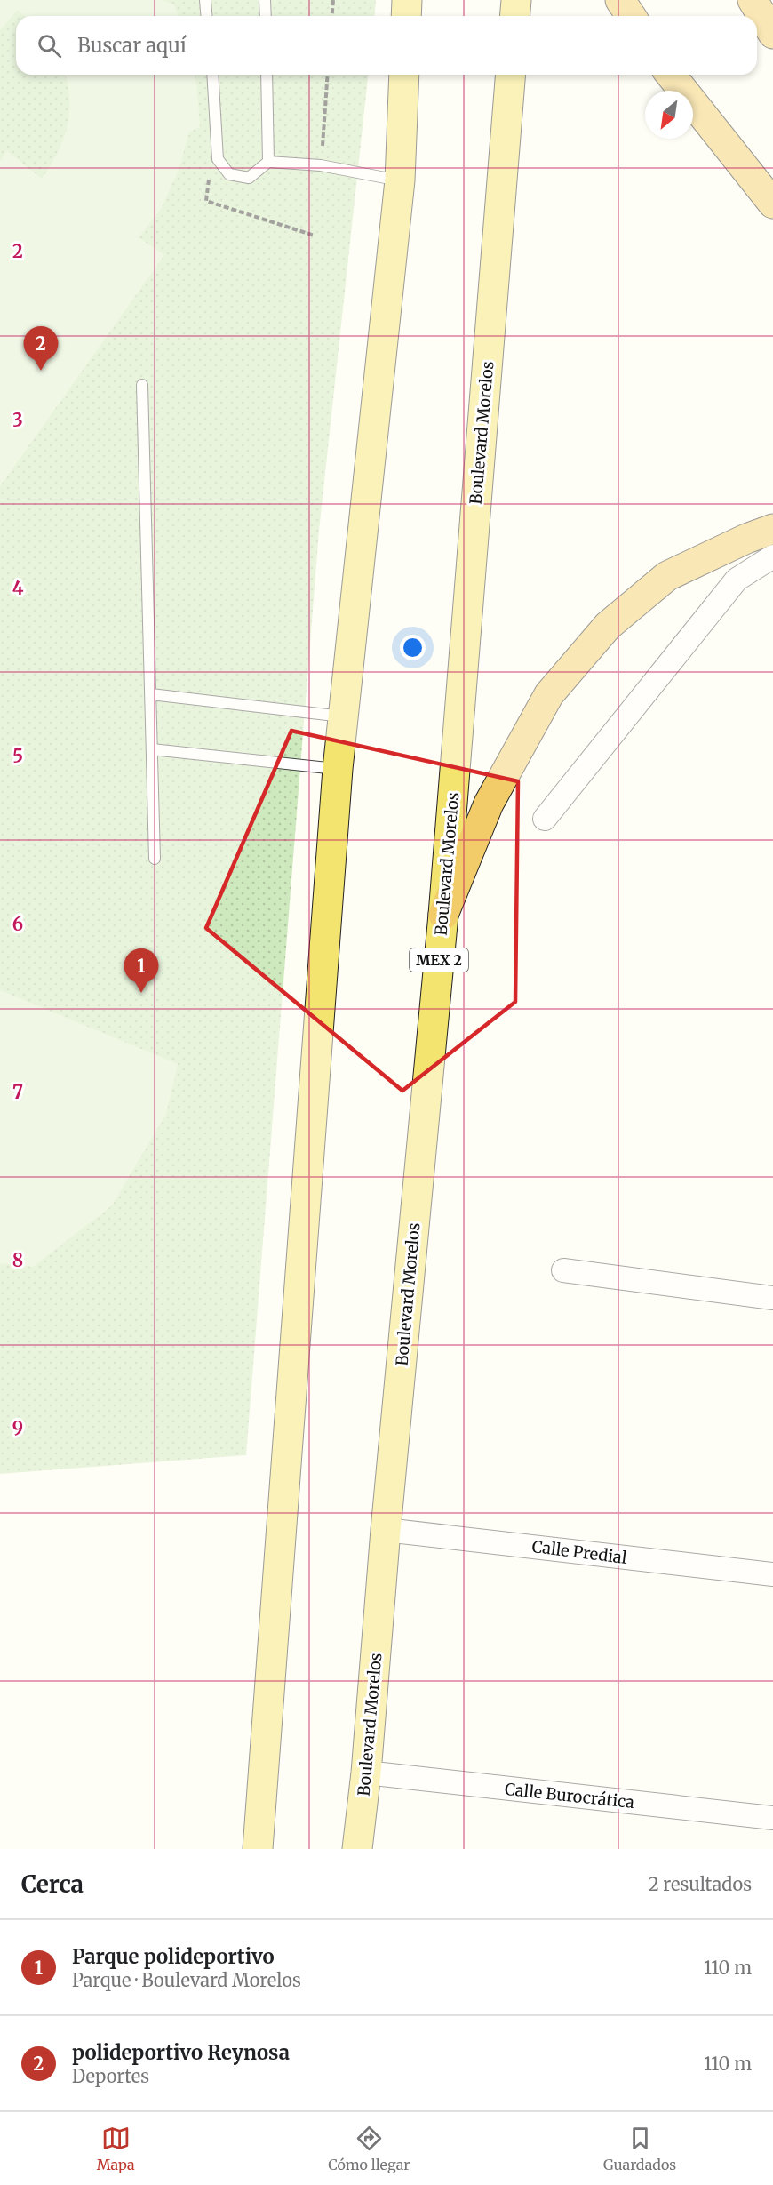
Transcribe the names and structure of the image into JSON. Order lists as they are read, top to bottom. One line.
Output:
{"streets":{"main road":["Boulevard Morelos","MEX 2"],"street":["Calle Predial","Calle Burocrática"]},"crossings":[["Boulevard Morelos","Calle Predial"],["Boulevard Morelos","Calle Burocrática"]],"north":"bottom left","page":{"search":"Buscar aquí","pins":["2","1"],"heading":["Cerca","2 resultados"],"list":[{"mark":"1","name":"Parque polideportivo","note":"Parque · Boulevard Morelos","value":"110 m"},{"mark":"2","name":"polideportivo Reynosa","note":"Deportes","value":"110 m"}],"nav":["Mapa","Cómo llegar","Guardados"]},"grid":{"rows":["2","3","4","5","6","7","8","9"]}}
